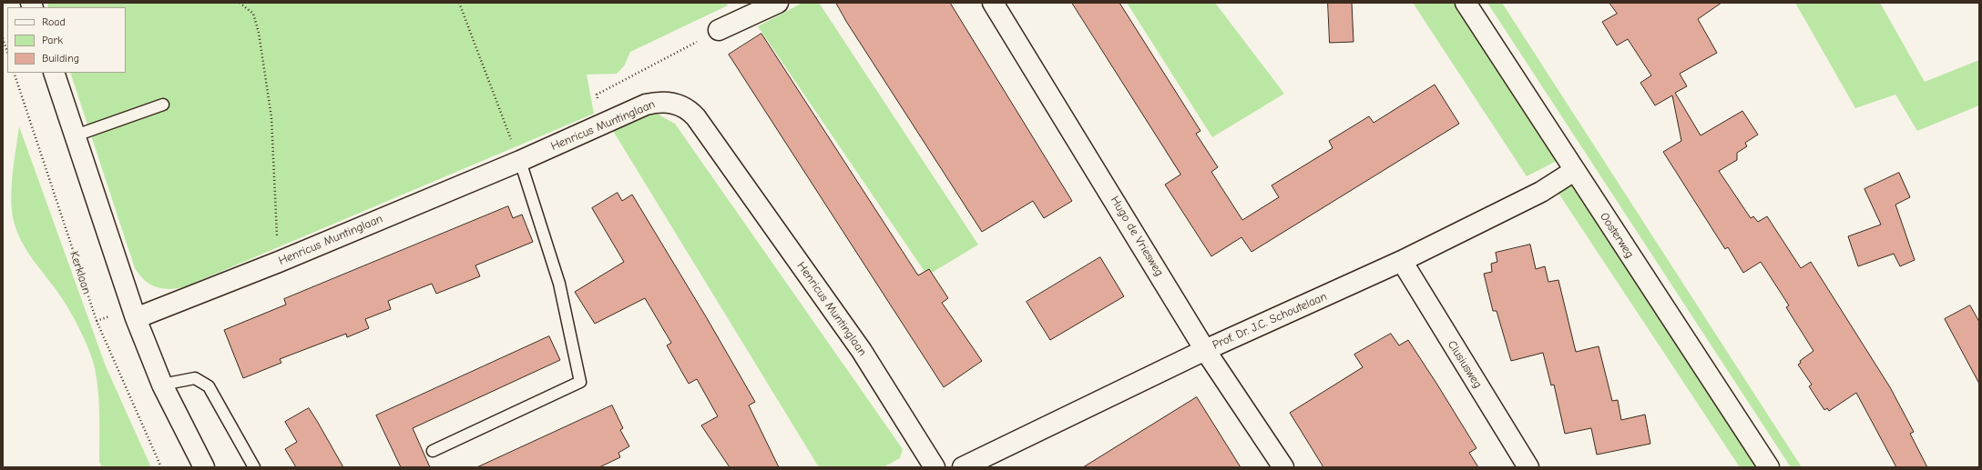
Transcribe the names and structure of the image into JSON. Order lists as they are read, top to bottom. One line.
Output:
{"streets":{"street":["Henricus Muntinglaan","Oosterweg","Hugo de Vriesweg","Prof. Dr. J.C. Schoutelaan","Clusiusweg"],"path":["Kerklaan"]},"crossings":[["Oosterweg","Prof. Dr. J.C. Schoutelaan"],["Hugo de Vriesweg","Prof. Dr. J.C. Schoutelaan"],["Prof. Dr. J.C. Schoutelaan","Clusiusweg"]],"legend":["Road","Park","Building"]}
